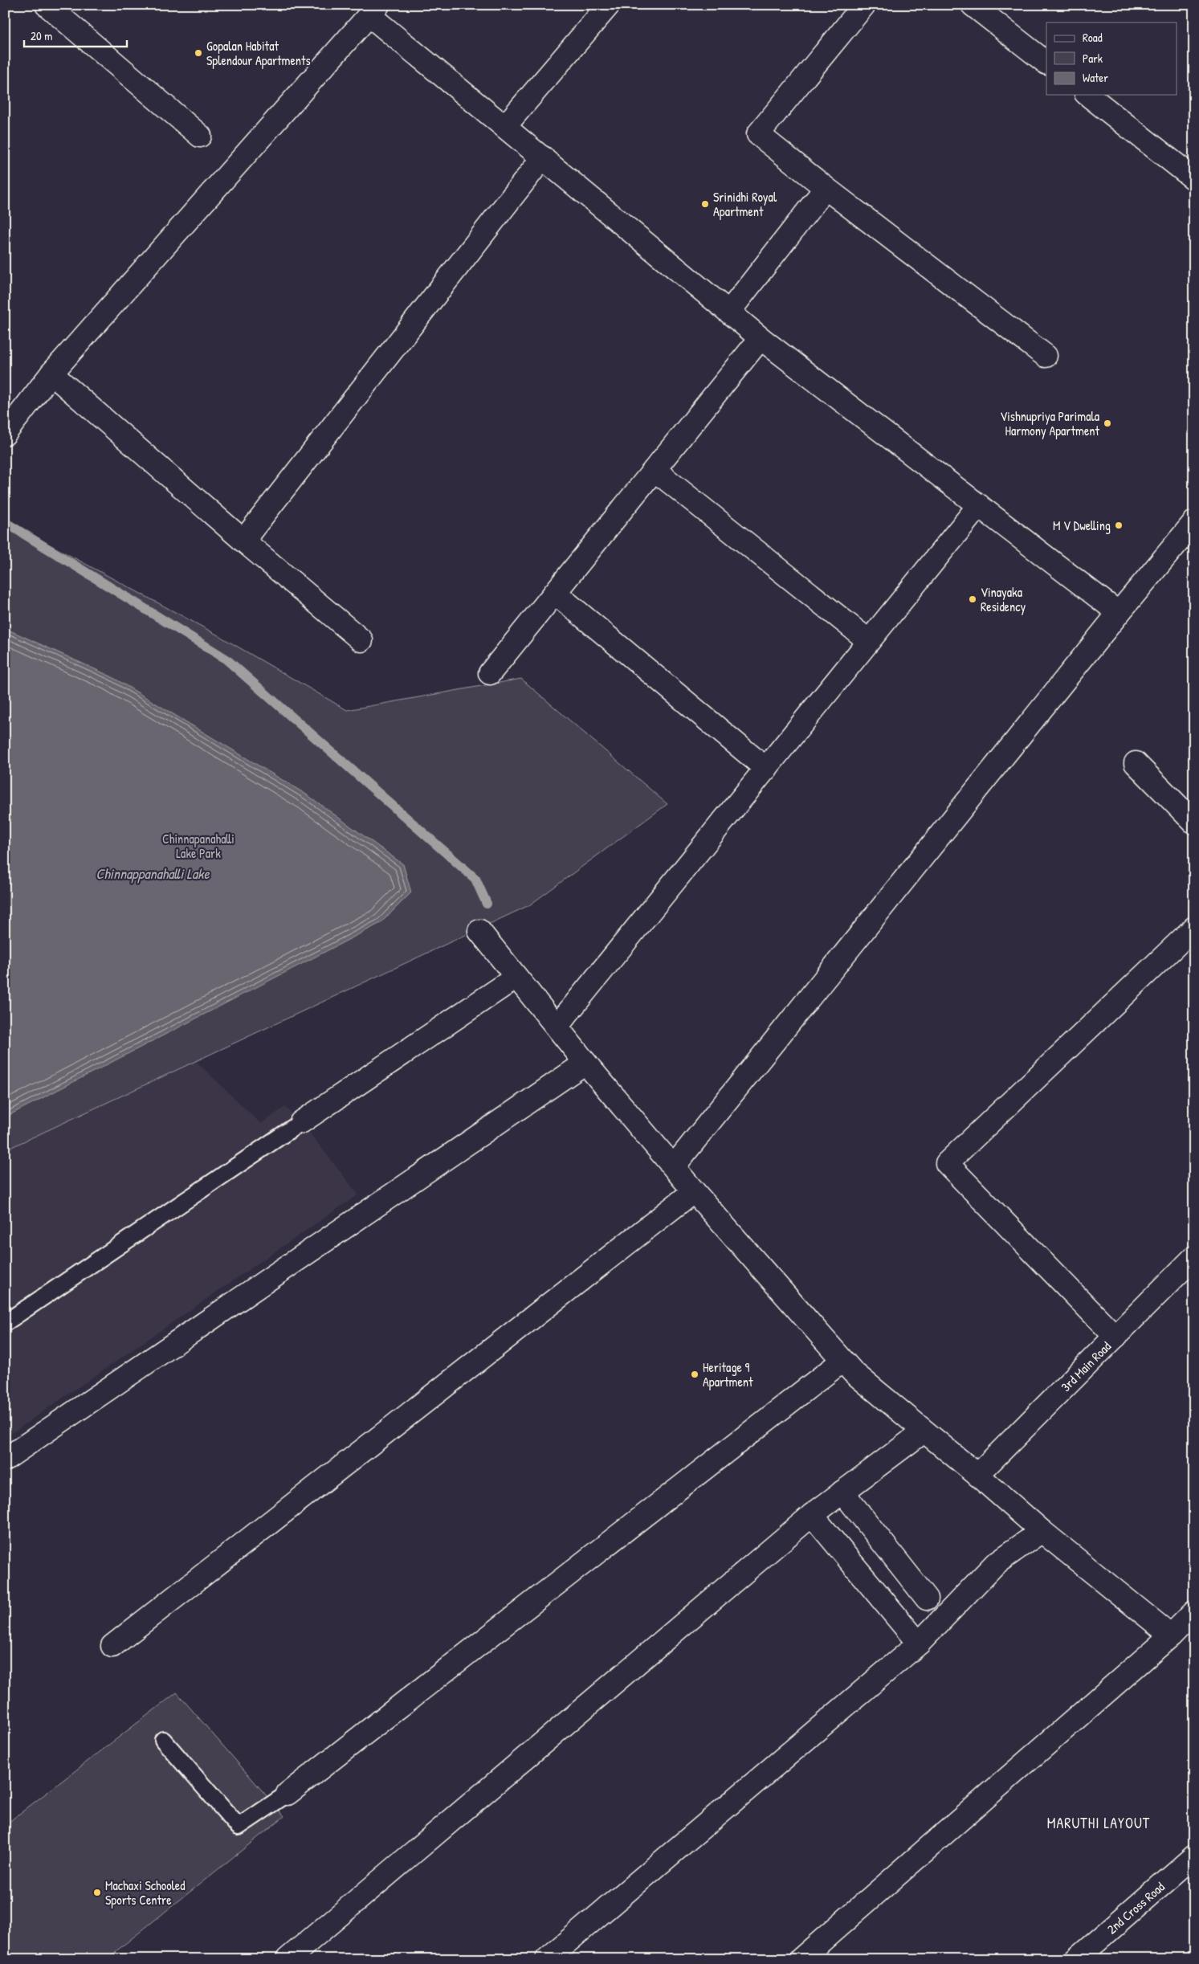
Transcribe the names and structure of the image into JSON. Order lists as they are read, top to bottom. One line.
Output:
{"streets":{"street":["3rd Main Road","2nd Cross Road"]},"districts":["MARUTHI LAYOUT"],"water":["Chinnappanahalli Lake"],"parks":["Chinnapanahalli Lake Park"],"places":["Gopalan Habitat Splendour Apartments","Srinidhi Royal Apartment","Vishnupriya Parimala Harmony Apartment","M V Dwelling","Vinayaka Residency","Heritage 9 Apartment","Machaxi Schooled Sports Centre"],"legend":["Road","Park","Water"],"scale_bar":"20 m"}
